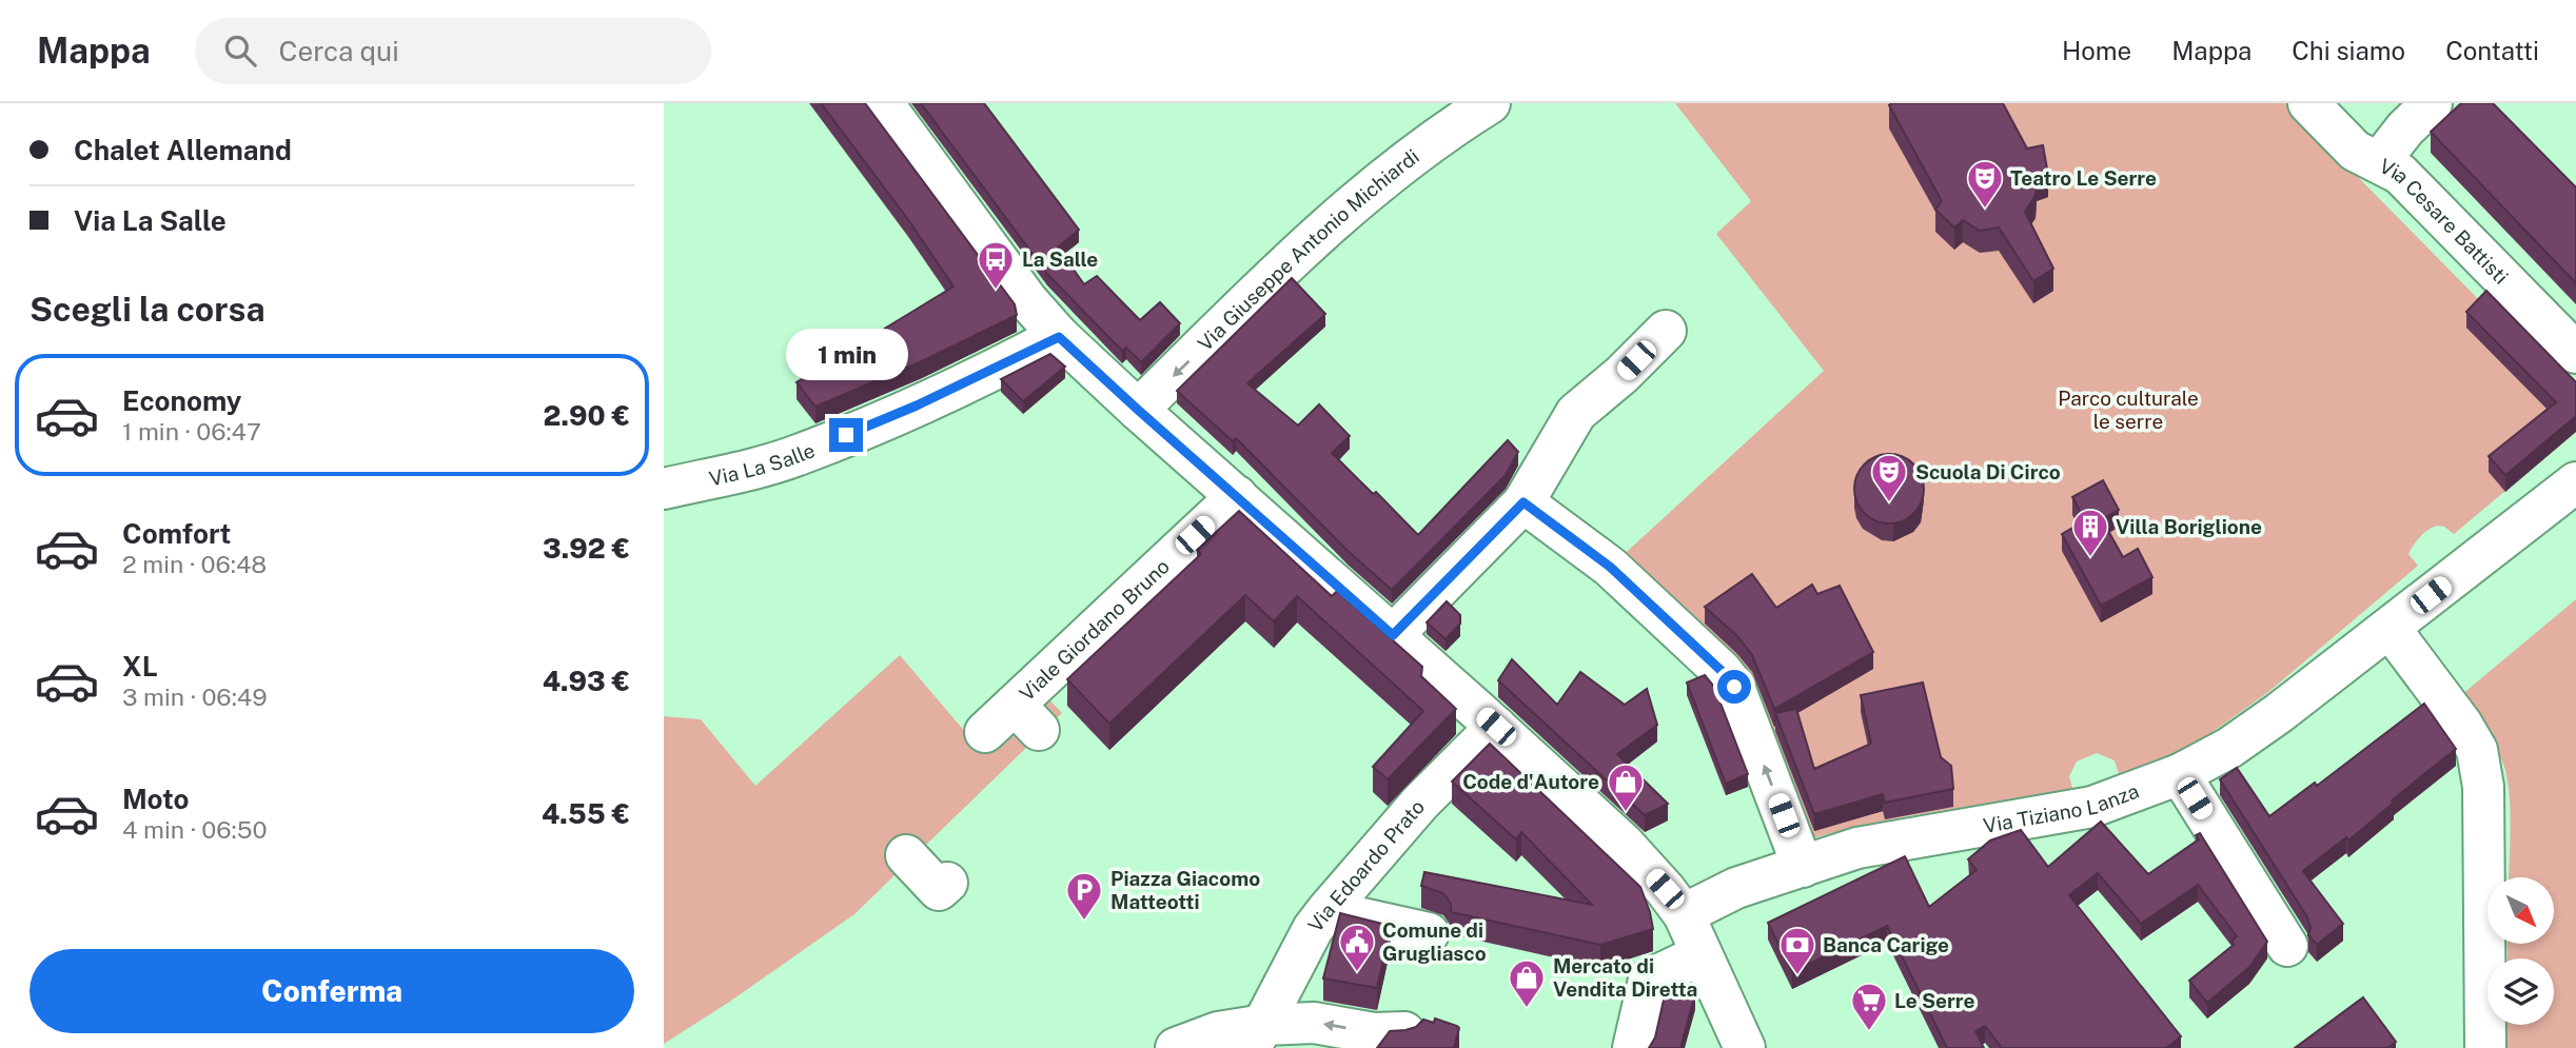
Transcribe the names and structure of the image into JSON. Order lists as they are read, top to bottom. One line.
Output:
{"streets":{"street":["Via Cesare Battisti","Via Giuseppe Antonio Michiardi","Via La Salle","Viale Giordano Bruno","Via Tiziano Lanza","Via Edoardo Prato"]},"parks":["Parco culturale le serre"],"places":{"theatre":["Teatro Le Serre","Scuola Di Circo"],"bus stop":["La Salle"],"building":["Villa Boriglione"],"shop":["Code d'Autore","Mercato di Vendita Diretta"],"parking":["Piazza Giacomo Matteotti"],"public building":["Comune di Grugliasco"],"bank":["Banca Carige"],"supermarket":["Le Serre"]},"north":"bottom right","page":{"header":"Mappa","search":"Cerca qui","nav":["Home","Mappa","Chi siamo","Contatti"],"banner":["Chalet Allemand","Via La Salle"],"heading":"Scegli la corsa","bubble":"1 min","list":[{"name":"Economy","note":"1 min · 06:47","value":"2.90 €"},{"name":"Comfort","note":"2 min · 06:48","value":"3.92 €"},{"name":"XL","note":"3 min · 06:49","value":"4.93 €"},{"name":"Moto","note":"4 min · 06:50","value":"4.55 €"}],"buttons":"Conferma"}}
